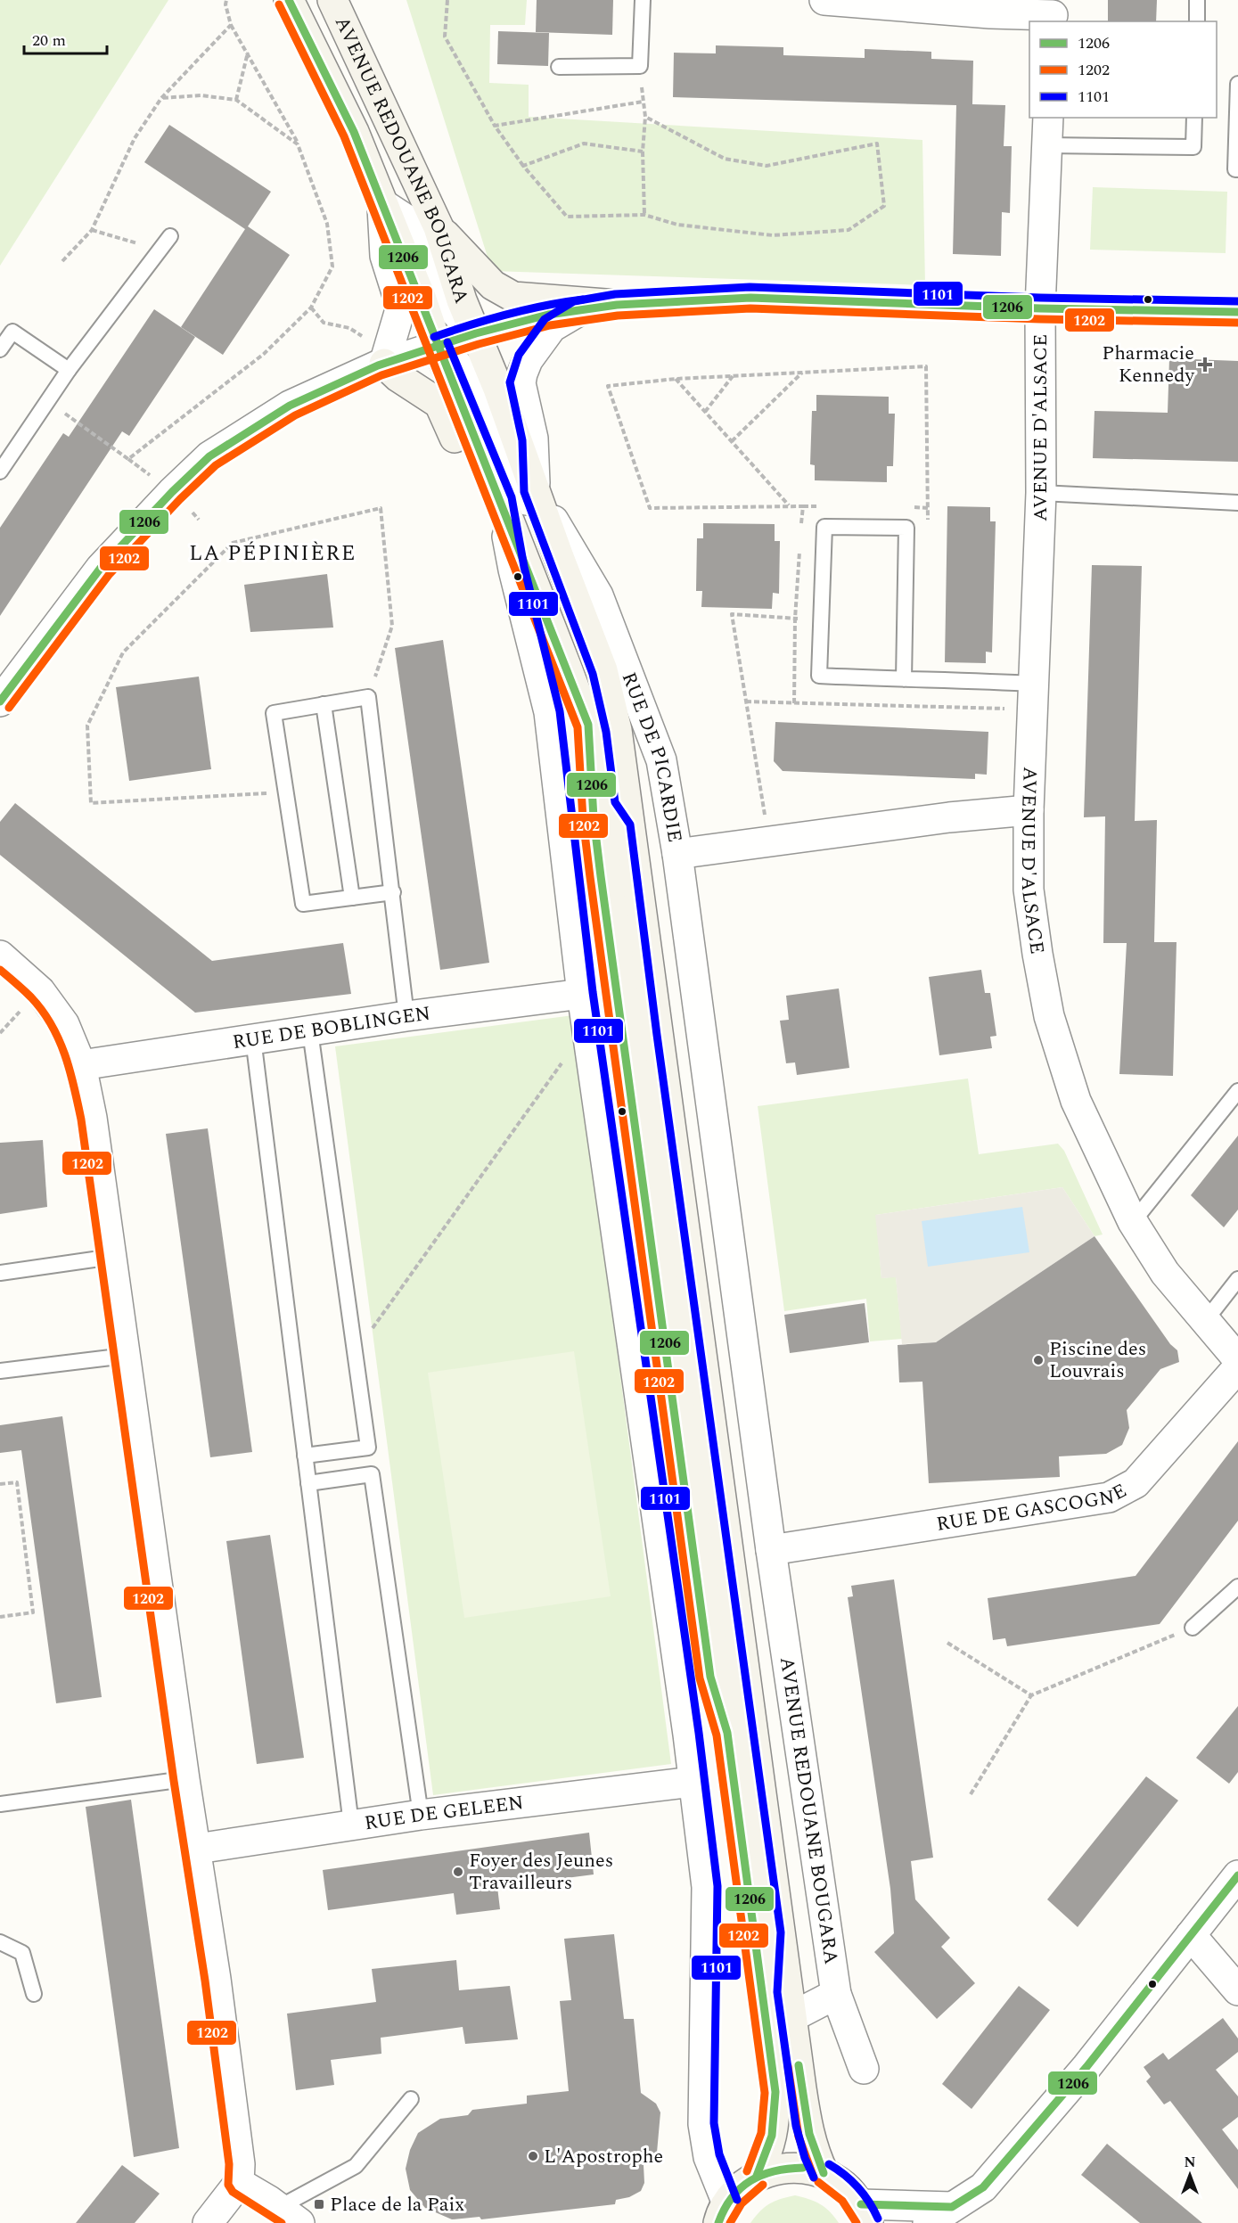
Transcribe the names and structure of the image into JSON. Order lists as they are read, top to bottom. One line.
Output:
{"streets":{"main road":["AVENUE REDOUANE BOUGARA"],"street":["AVENUE D'ALSACE","RUE DE PICARDIE","RUE DE BOBLINGEN","RUE DE GASCOGNE","RUE DE GELEEN"]},"crossings":[["AVENUE REDOUANE BOUGARA","RUE DE PICARDIE"],["AVENUE REDOUANE BOUGARA","RUE DE BOBLINGEN"],["AVENUE REDOUANE BOUGARA","RUE DE GASCOGNE"],["AVENUE REDOUANE BOUGARA","RUE DE GELEEN"],["AVENUE D'ALSACE","RUE DE PICARDIE"]],"districts":["LA PÉPINIÈRE"],"places":{"health":["Pharmacie Kennedy"],"other":["Piscine des Louvrais","Foyer des Jeunes Travailleurs","L'Apostrophe"],"transit":["Place de la Paix"]},"lines":["transit line 1206","transit line 1202","transit line 1101"],"legend":["1206","1202","1101"],"scale_bar":"20 m","north":"top"}
